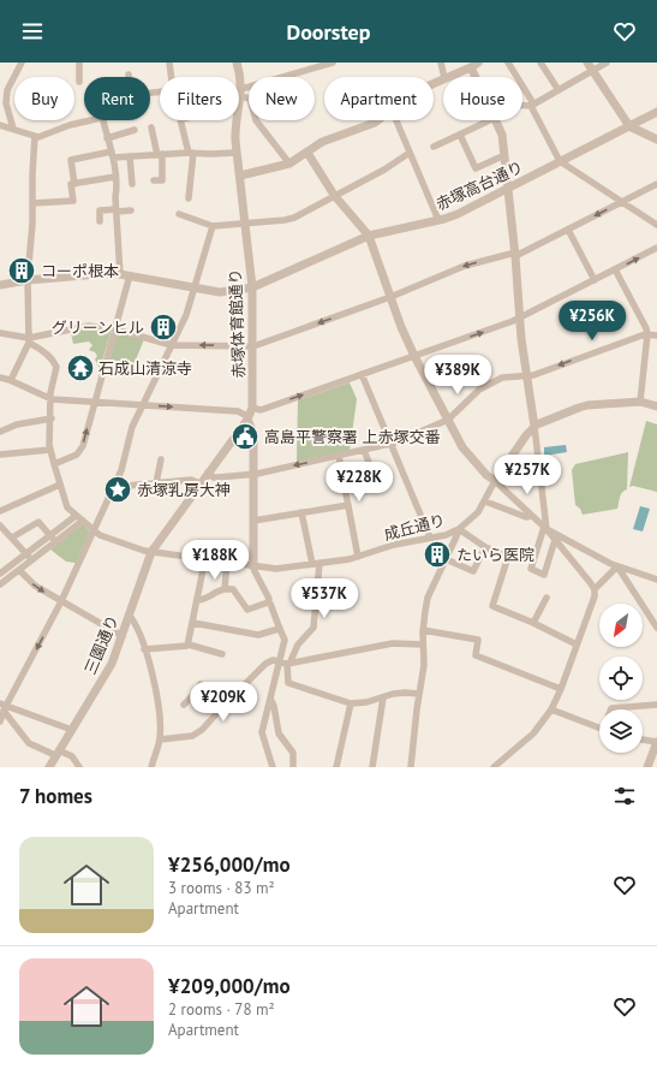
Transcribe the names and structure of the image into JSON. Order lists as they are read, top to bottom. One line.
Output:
{"streets":{"street":["赤塚高台通り","赤塚体育館通り","成丘通り","三園通り"]},"crossings":[["赤塚高台通り","赤塚体育館通り"],["赤塚体育館通り","成丘通り"],["赤塚体育館通り","三園通り"],["成丘通り","三園通り"]],"places":{"building":["コーポ根本","グリーンヒル","たいら医院"],"temple":["石成山清涼寺"],"public building":["高島平警察署 上赤塚交番"],"place":["赤塚乳房大神"]},"north":"bottom left","page":{"header":"Doorstep","chip":["Buy","Rent","Filters","New","Apartment","House"],"price":["¥256K","¥389K","¥257K","¥228K","¥188K","¥537K","¥209K"],"heading":"7 homes","list":[{"name":"¥256,000/mo","note":"3 rooms · 83 m² · Apartment"},{"name":"¥209,000/mo","note":"2 rooms · 78 m² · Apartment"}]}}
